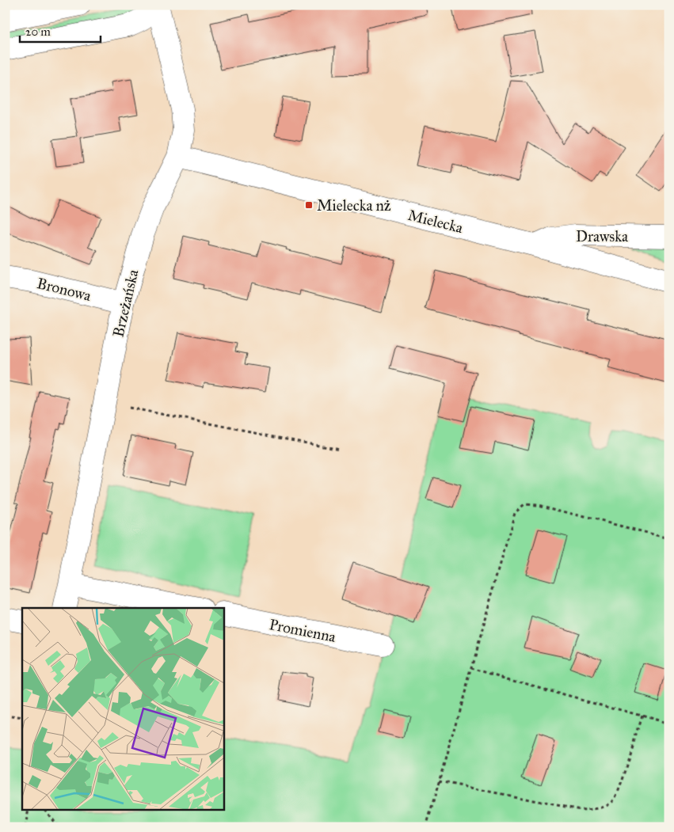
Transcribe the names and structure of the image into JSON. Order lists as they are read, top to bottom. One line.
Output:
{"streets":{"street":["Mielecka","Drawska","Bronowa","Brzeżańska","Promienna"]},"crossings":[["Mielecka","Drawska"],["Mielecka","Brzeżańska"],["Bronowa","Brzeżańska"]],"places":{"transit":["Mielecka nż"]},"scale_bar":"20 m"}
